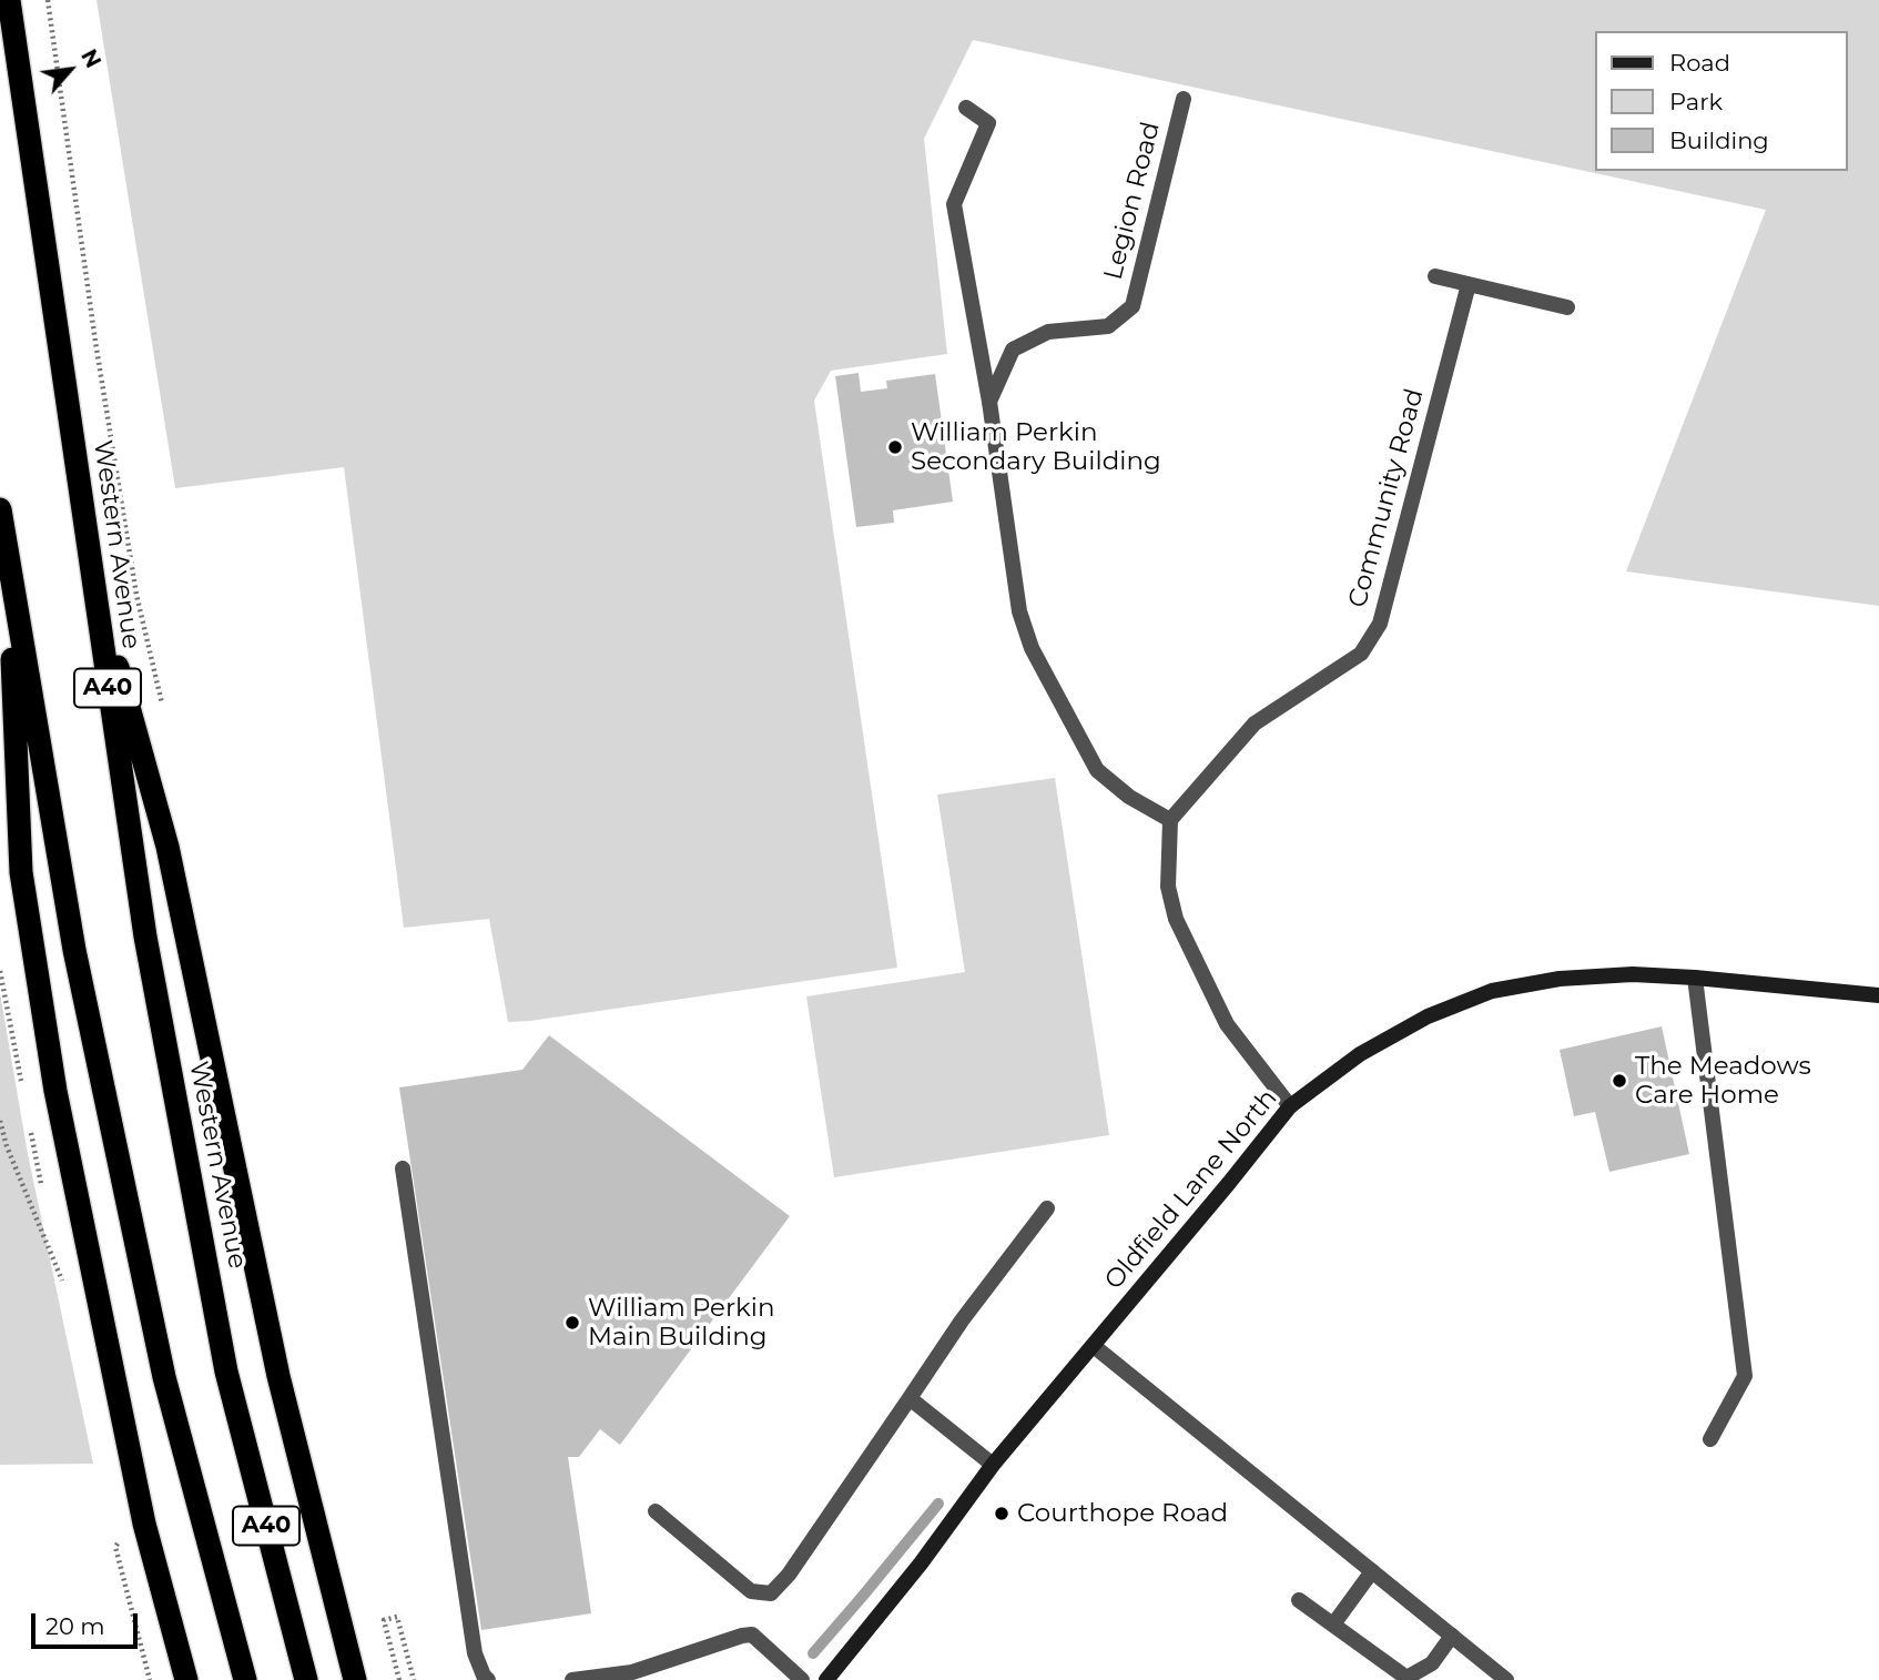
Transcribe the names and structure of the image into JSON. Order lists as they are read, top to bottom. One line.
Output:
{"streets":{"highway":["Western Avenue","A40"],"street":["Legion Road","Community Road","Oldfield Lane North"]},"crossings":[["Western Avenue","A40"]],"places":["William Perkin Secondary Building","The Meadows Care Home","William Perkin Main Building","Courthope Road"],"legend":["Road","Park","Building"],"scale_bar":"20 m","north":"top right"}
